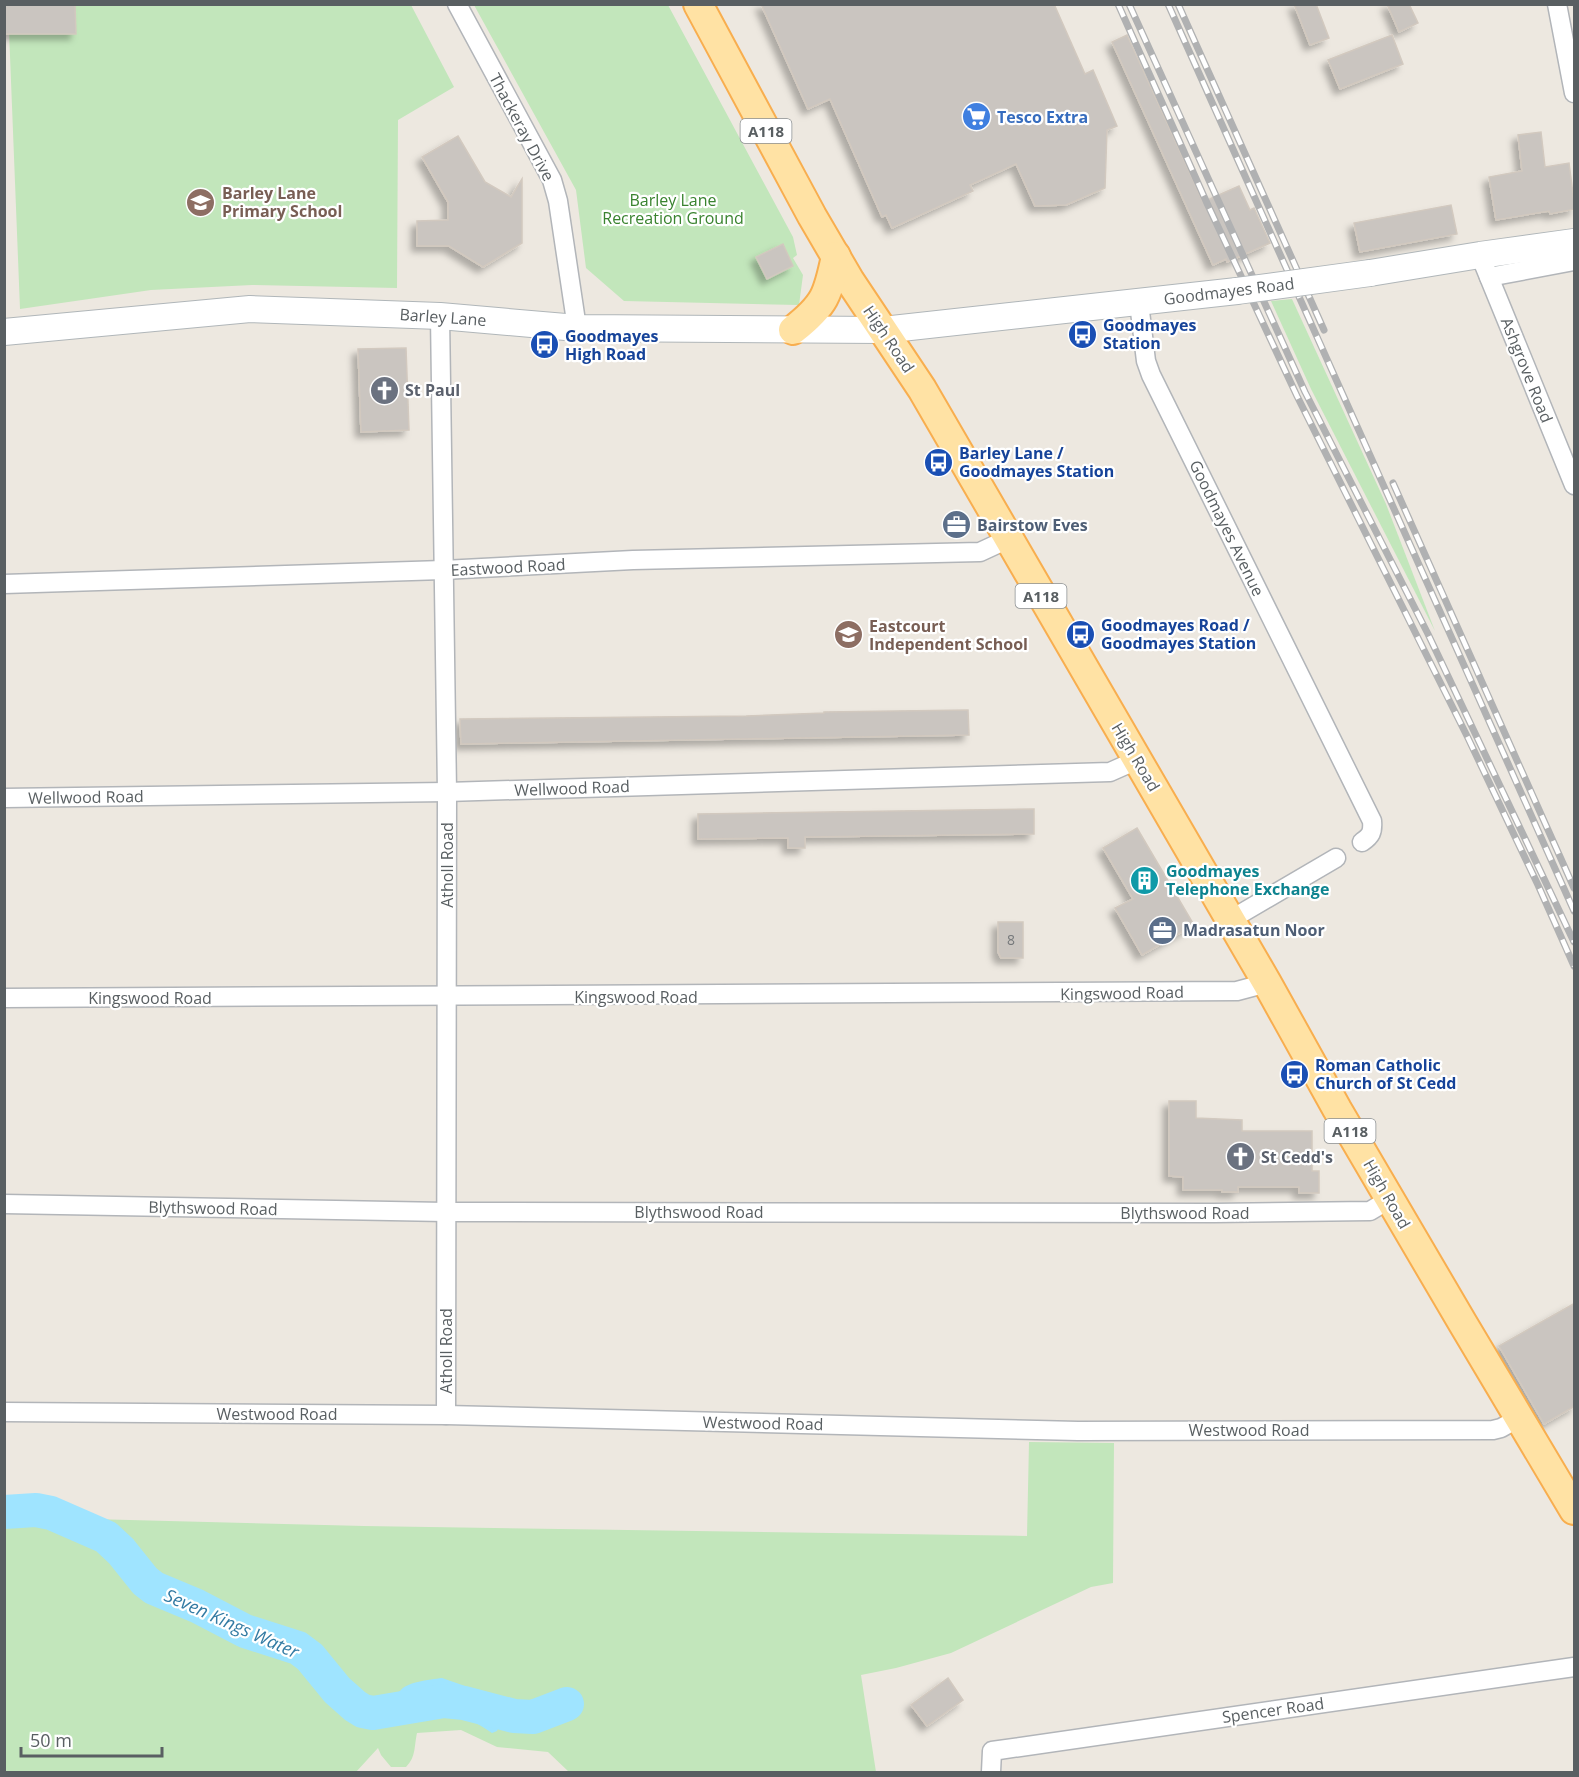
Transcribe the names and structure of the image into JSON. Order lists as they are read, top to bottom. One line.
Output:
{"streets":{"main road":["A118","Goodmayes Road","Barley Lane","High Road"],"street":["Thackeray Drive","Ashgrove Road","Goodmayes Avenue","Eastwood Road","Wellwood Road","Atholl Road","Kingswood Road","Blythswood Road","Westwood Road","Spencer Road"]},"crossings":[["Thackeray Drive","Barley Lane"],["Goodmayes Road","Barley Lane"],["Goodmayes Road","High Road"],["Goodmayes Road","Ashgrove Road"],["Goodmayes Road","Goodmayes Avenue"],["Barley Lane","High Road"],["Barley Lane","Atholl Road"],["High Road","Eastwood Road"],["High Road","Wellwood Road"],["High Road","Kingswood Road"],["High Road","Blythswood Road"],["High Road","Westwood Road"],["Eastwood Road","Atholl Road"],["Wellwood Road","Atholl Road"],["Atholl Road","Kingswood Road"],["Atholl Road","Blythswood Road"],["Atholl Road","Westwood Road"]],"water":["Seven Kings Water"],"parks":["Barley Lane Recreation Ground"],"places":{"supermarket":["Tesco Extra"],"school or university":["Barley Lane Primary School","Eastcourt Independent School"],"bus stop":["Goodmayes Station","Goodmayes High Road","Barley Lane / Goodmayes Station","Goodmayes Road / Goodmayes Station","Roman Catholic Church of St Cedd"],"church":["St Paul","St Cedd's"],"office":["Bairstow Eves","Madrasatun Noor"],"building":["Goodmayes Telephone Exchange"]},"house_numbers":["8"],"scale_bar":"50 m"}
